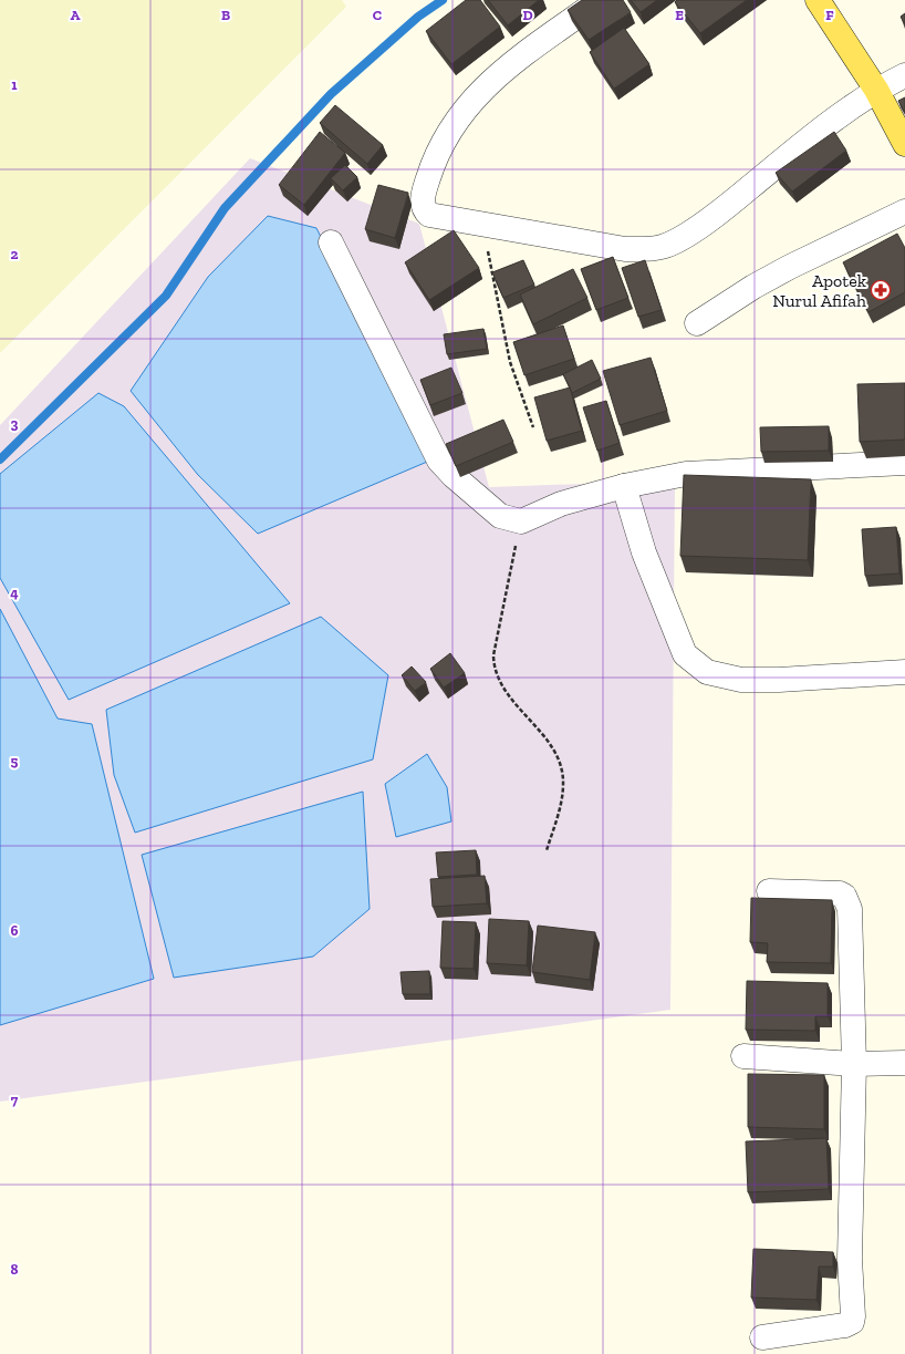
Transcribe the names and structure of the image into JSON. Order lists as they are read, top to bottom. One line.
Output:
{"places":{"pharmacy":["Apotek Nurul Afifah"]},"grid":{"columns":["A","B","C","D","E","F"],"rows":["1","2","3","4","5","6","7","8"]}}
